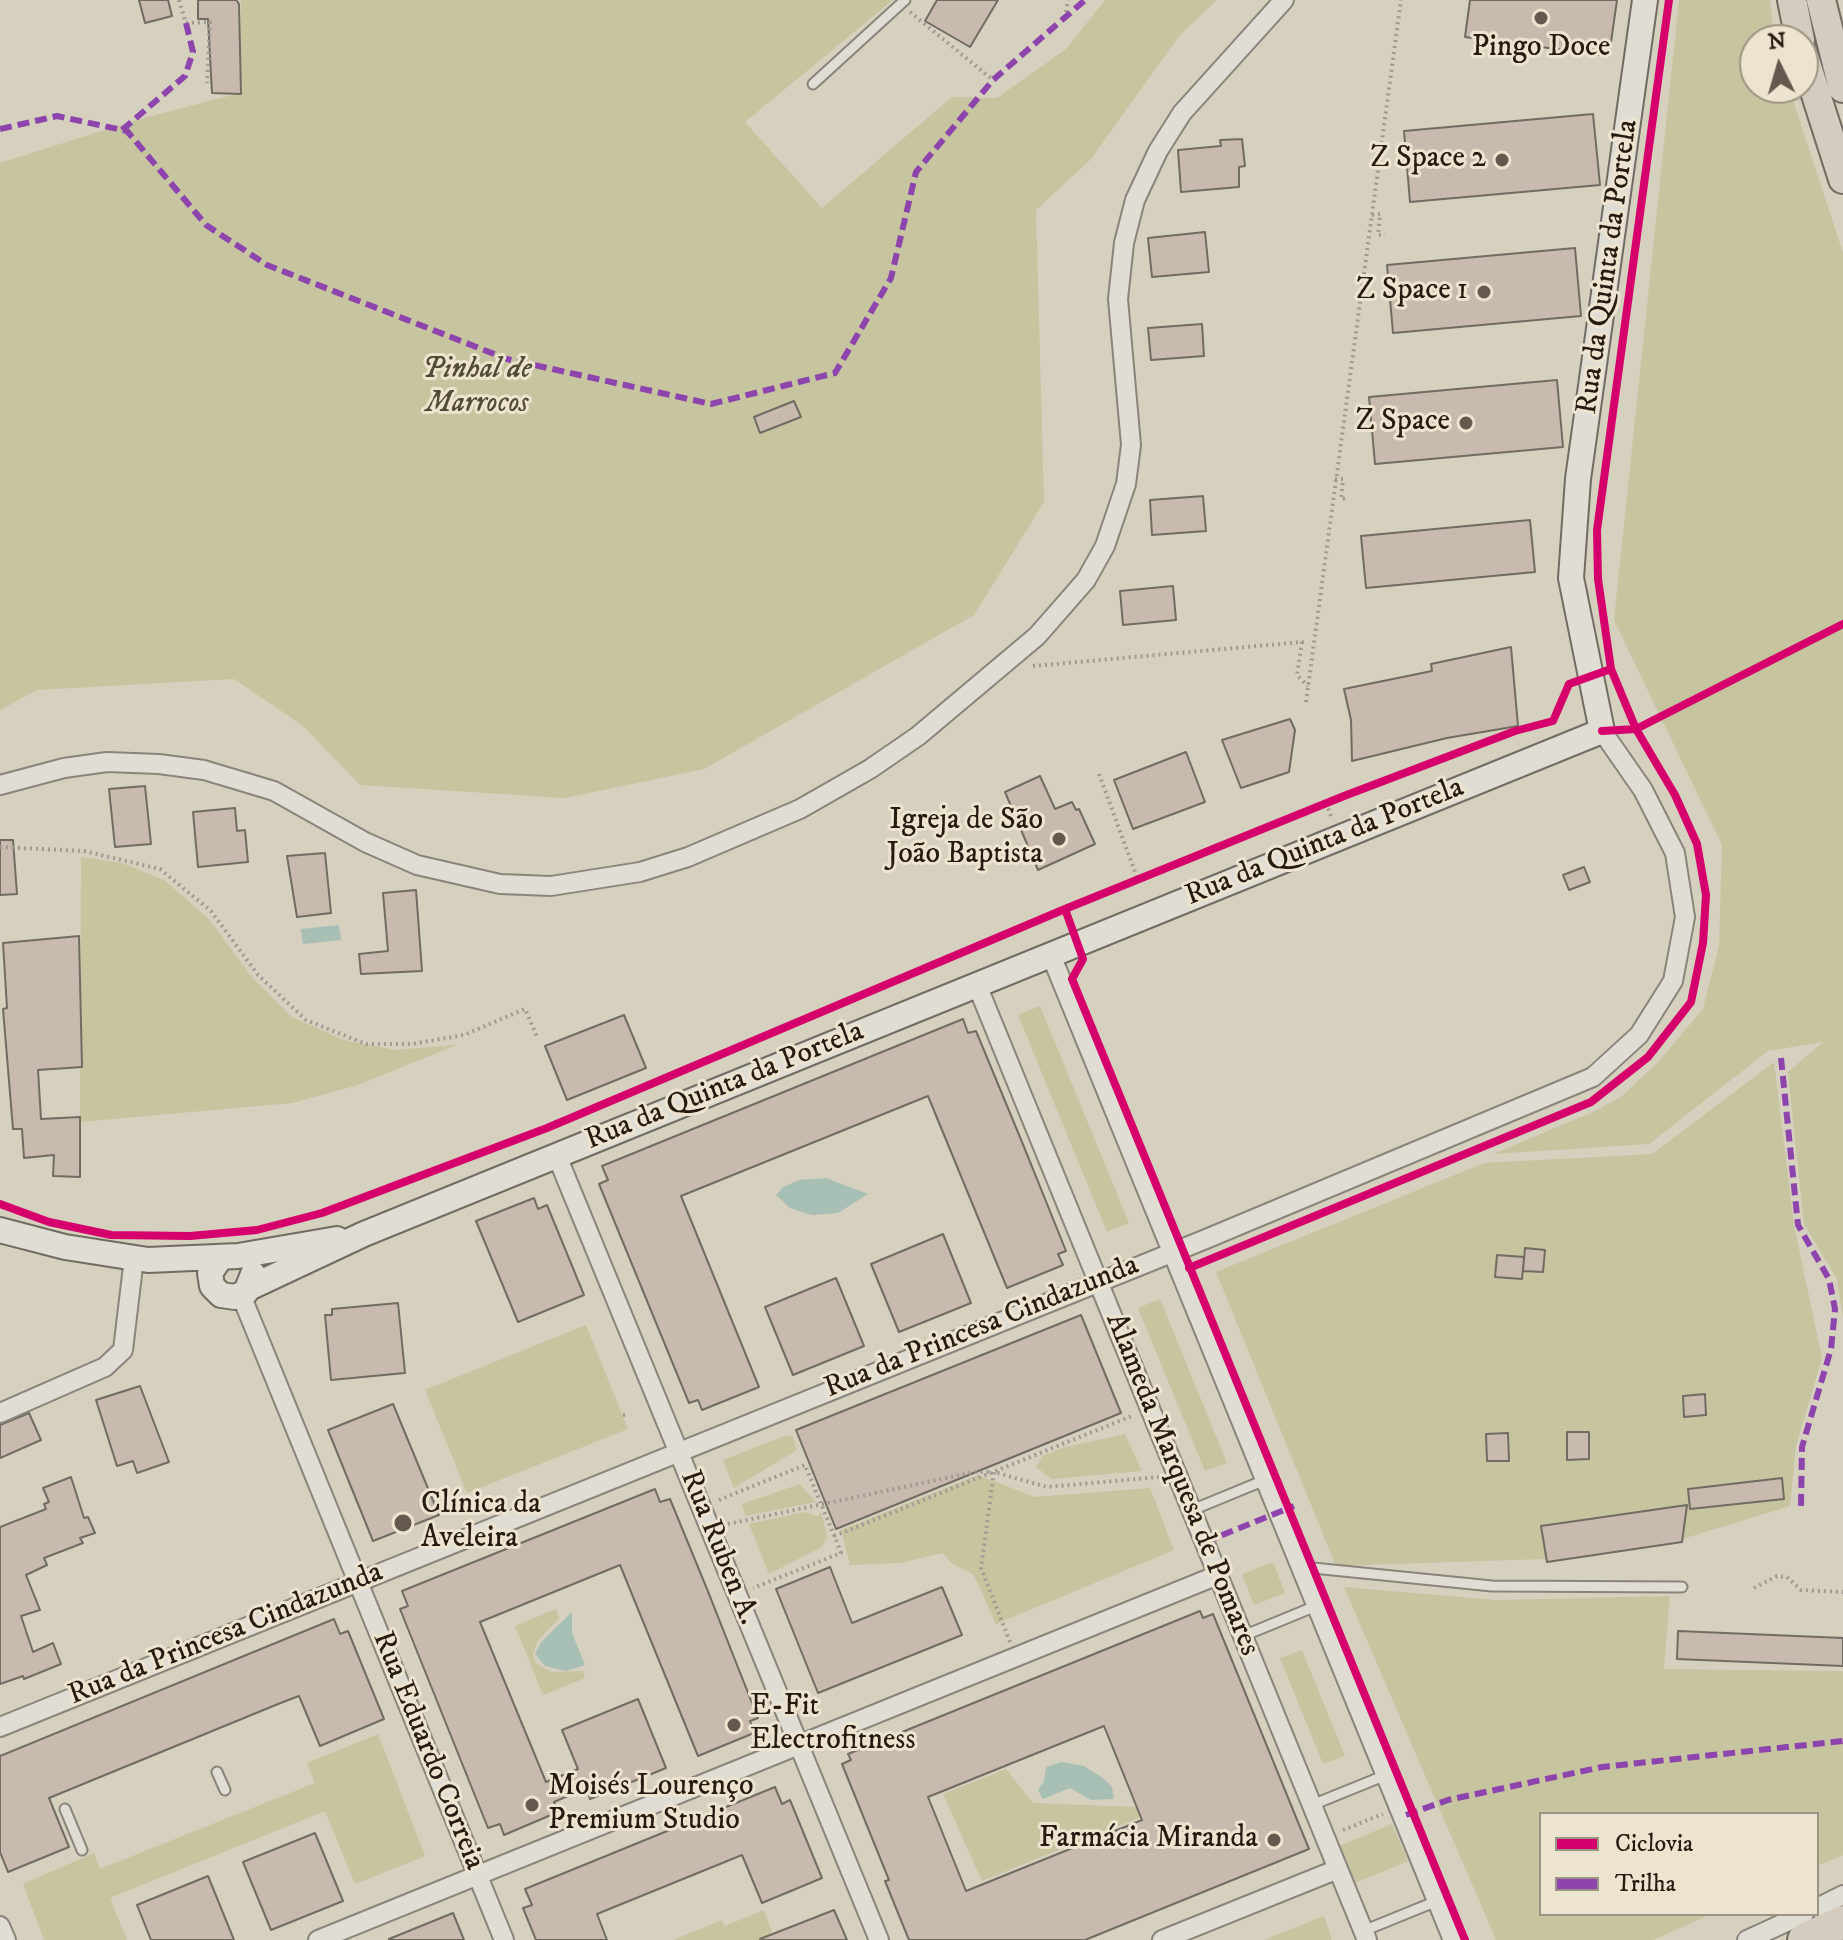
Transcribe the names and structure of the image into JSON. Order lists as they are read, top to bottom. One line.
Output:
{"streets":{"street":["Rua da Quinta da Portela","Rua da Princesa Cindazunda","Alameda Marquesa de Pomares","Rua Ruben A.","Rua Eduardo Correia"]},"crossings":[["Rua da Quinta da Portela","Rua da Princesa Cindazunda"],["Rua da Quinta da Portela","Alameda Marquesa de Pomares"],["Rua da Quinta da Portela","Rua Ruben A."],["Rua da Quinta da Portela","Rua Eduardo Correia"],["Rua da Princesa Cindazunda","Alameda Marquesa de Pomares"],["Rua da Princesa Cindazunda","Rua Ruben A."],["Rua da Princesa Cindazunda","Rua Eduardo Correia"]],"parks":["Pinhal de Marrocos"],"places":["Pingo Doce","Z Space 2","Z Space 1","Z Space","Igreja de São João Baptista","Clínica da Aveleira","E-Fit Electrofitness","Moisés Lourenço Premium Studio","Farmácia Miranda"],"legend":["Ciclovia","Trilha"],"north":"top"}
